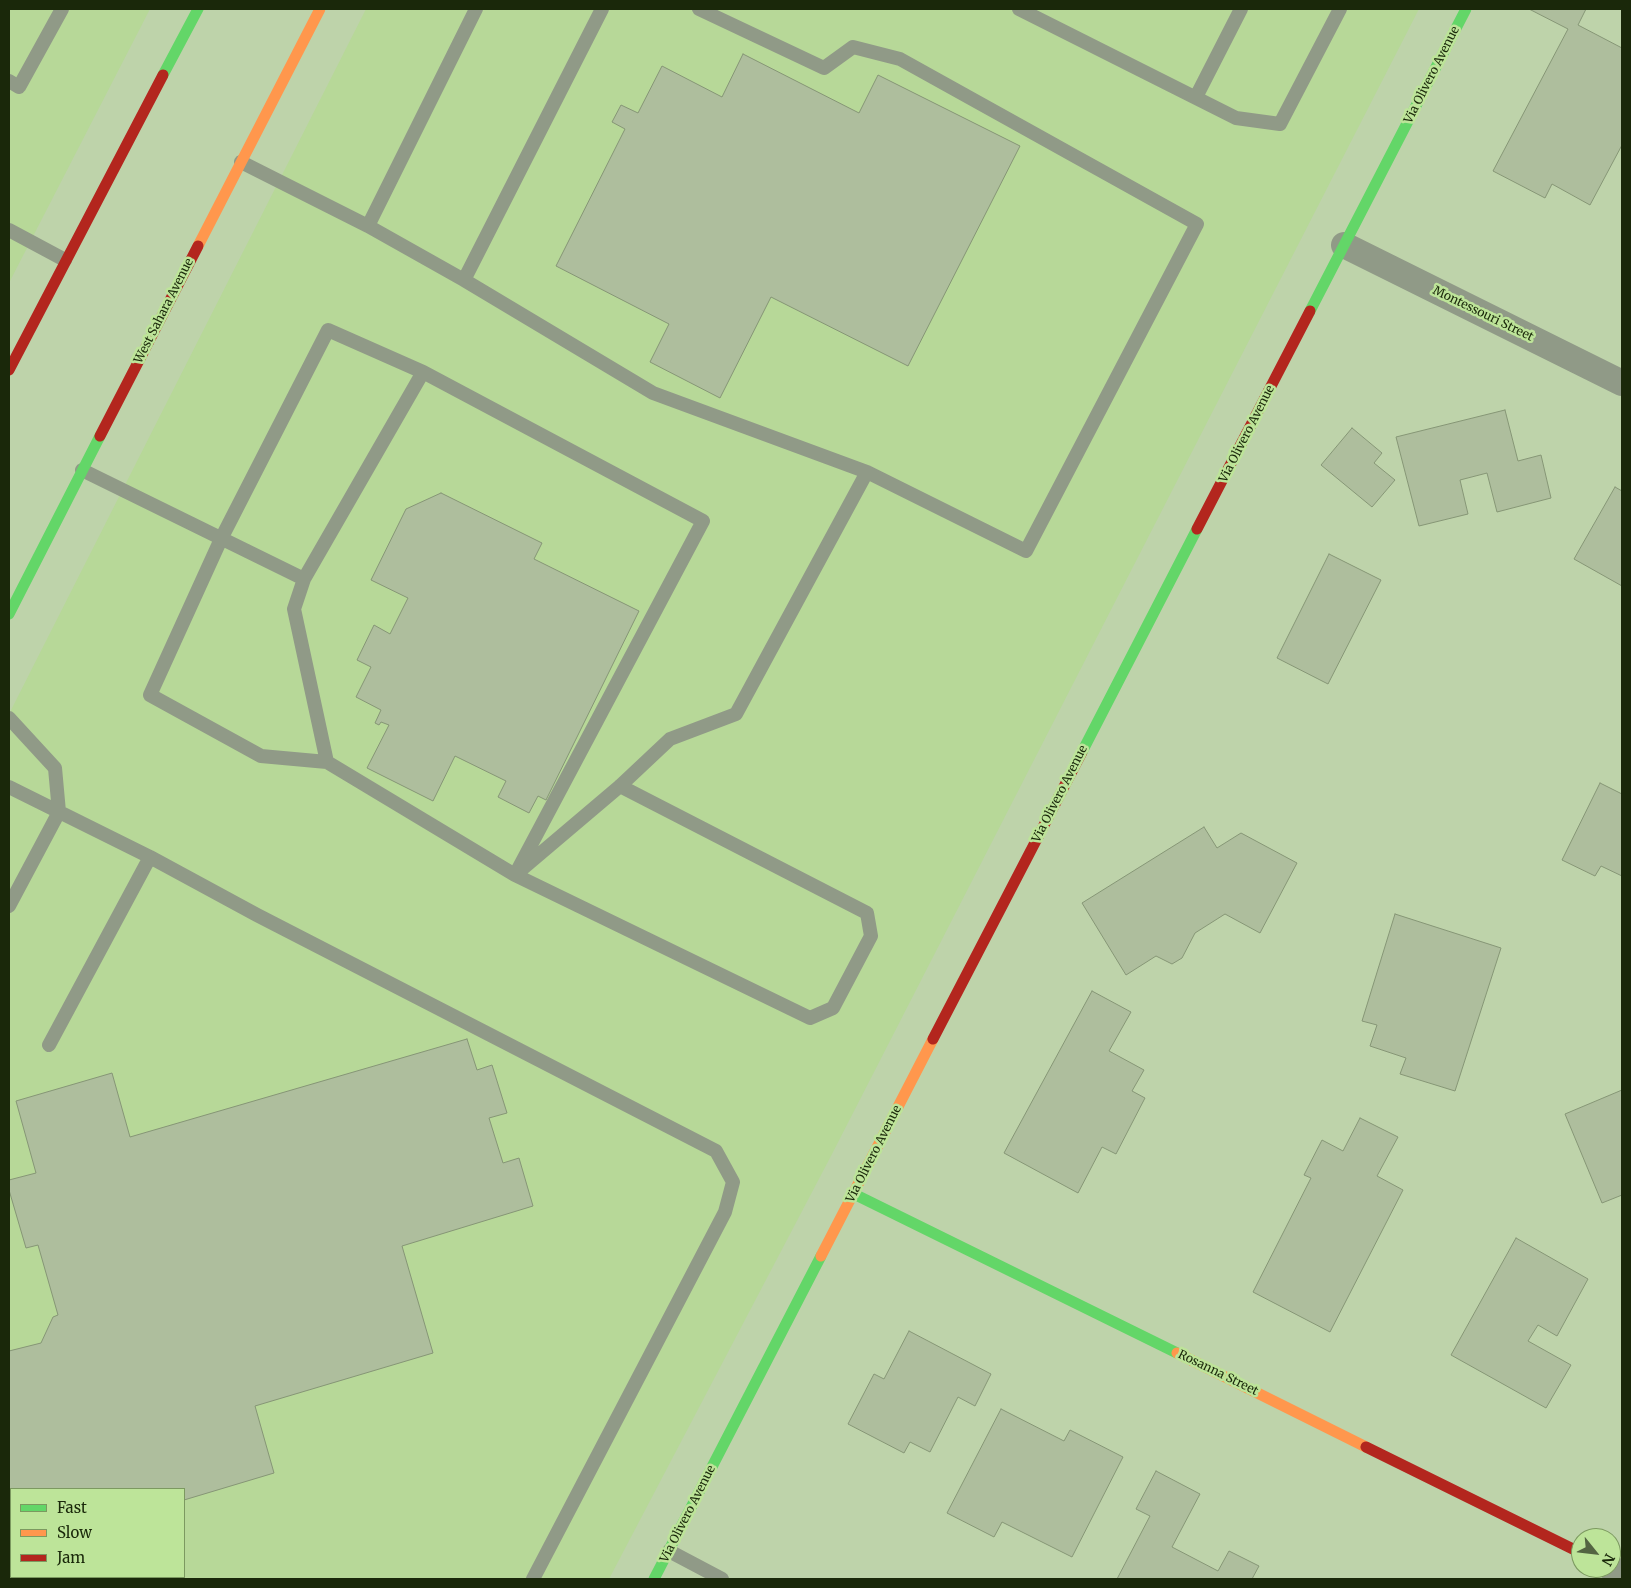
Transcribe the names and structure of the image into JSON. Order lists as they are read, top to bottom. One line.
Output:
{"streets":{"street":["Via Olivero Avenue","West Sahara Avenue","Montessouri Street","Rosanna Street"]},"crossings":[["Via Olivero Avenue","Montessouri Street"],["Via Olivero Avenue","Rosanna Street"]],"legend":["Fast","Slow","Jam"],"north":"bottom right"}
